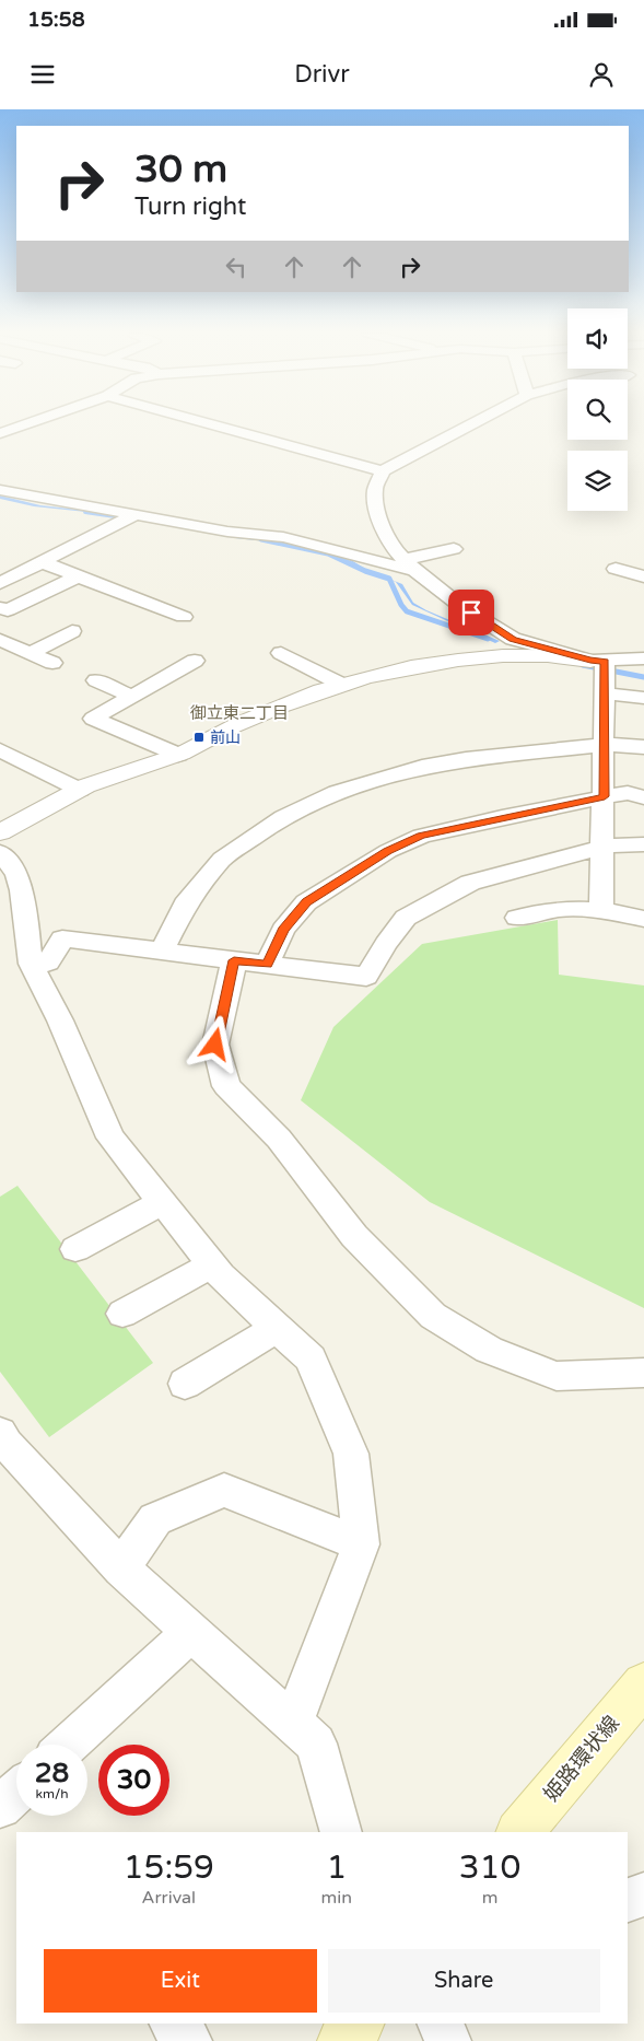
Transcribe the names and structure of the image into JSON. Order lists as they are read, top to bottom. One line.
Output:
{"streets":{"main road":["姫路環状線"]},"districts":["御立東二丁目"],"places":{"transit":["前山"]},"page":{"status":"15:58","header":"Drivr","turn":["30 m","Turn right"],"speed":"28 km/h","limit":"30","eta":["15:59","Arrival","1","min","310","m"],"buttons":["Exit","Share"]}}
